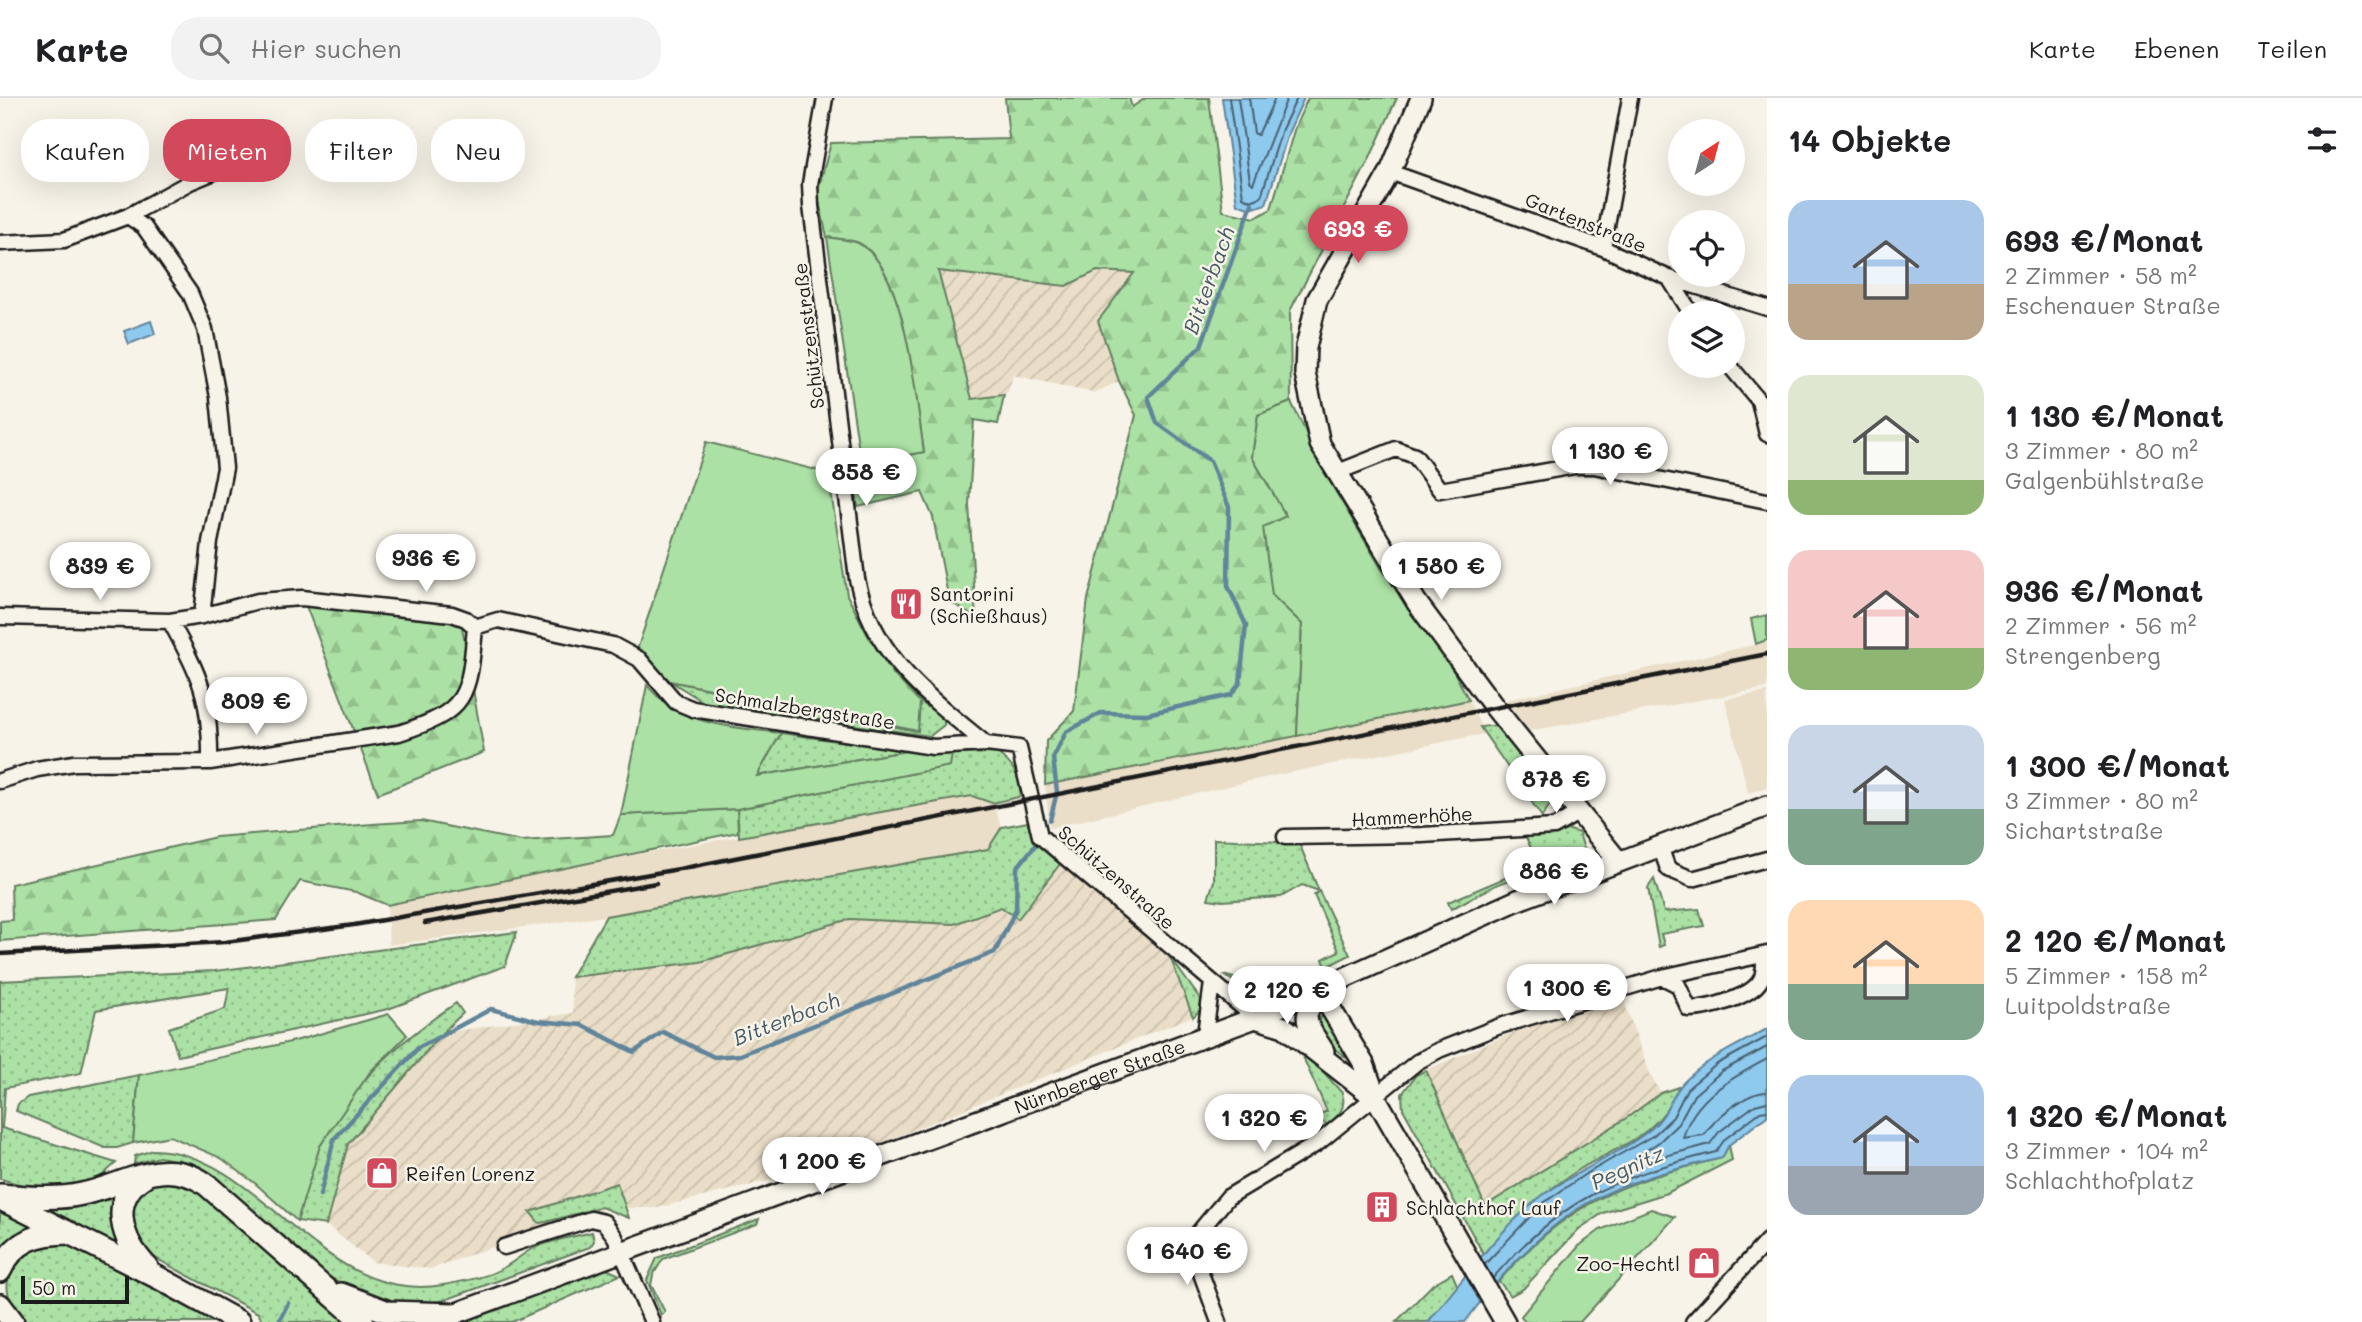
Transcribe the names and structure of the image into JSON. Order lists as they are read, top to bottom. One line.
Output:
{"streets":{"main road":["Nürnberger Straße"],"street":["Gartenstraße","Schützenstraße","Schmalzbergstraße","Hammerhöhe"]},"crossings":[["Schützenstraße","Schmalzbergstraße"],["Schützenstraße","Nürnberger Straße"]],"water":["Bitterbach","Pegnitz"],"places":{"restaurant":["Santorini (Schießhaus)"],"shop":["Reifen Lorenz","Zoo-Hechtl"],"building":["Schlachthof Lauf"]},"scale_bar":"50 m","north":"top right","page":{"header":"Karte","search":"Hier suchen","nav":["Karte","Ebenen","Teilen"],"heading":"14 Objekte","chip":["Kaufen","Mieten","Filter","Neu"],"list":[{"name":"693 €/Monat","note":"2 Zimmer · 58 m² · Eschenauer Straße"},{"name":"1 130 €/Monat","note":"3 Zimmer · 80 m² · Galgenbühlstraße"},{"name":"936 €/Monat","note":"2 Zimmer · 56 m² · Strengenberg"},{"name":"1 300 €/Monat","note":"3 Zimmer · 80 m² · Sichartstraße"},{"name":"2 120 €/Monat","note":"5 Zimmer · 158 m² · Luitpoldstraße"},{"name":"1 320 €/Monat","note":"3 Zimmer · 104 m² · Schlachthofplatz"}],"price":["693 €","1 130 €","858 €","936 €","839 €","1 580 €","809 €","878 €","886 €","1 300 €","2 120 €","1 320 €","1 200 €","1 640 €"],"scale":"50 m"}}
